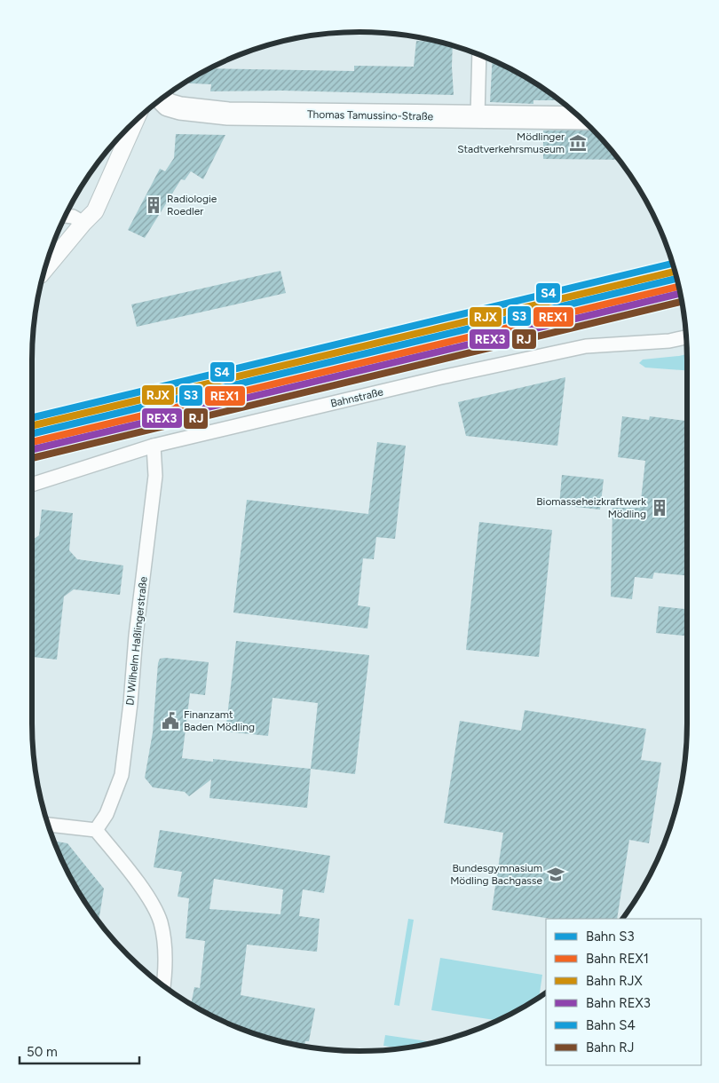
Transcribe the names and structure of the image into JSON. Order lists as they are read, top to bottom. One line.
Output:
{"streets":{"main road":["Thomas Tamussino-Straße"],"street":["Bahnstraße","DI Wilhelm Haßlingerstraße"]},"crossings":[["Bahnstraße","DI Wilhelm Haßlingerstraße"]],"places":{"museum":["Mödlinger Stadtverkehrsmuseum"],"building":["Radiologie Roedler","Biomasseheizkraftwerk Mödling"],"public building":["Finanzamt Baden Mödling"],"school or university":["Bundesgymnasium Mödling Bachgasse"]},"lines":["rail line S4","rail line RJX","rail line S3","rail line REX1","rail line REX3","rail line RJ"],"legend":["Bahn S3","Bahn REX1","Bahn RJX","Bahn REX3","Bahn S4","Bahn RJ"],"scale_bar":"50 m"}
